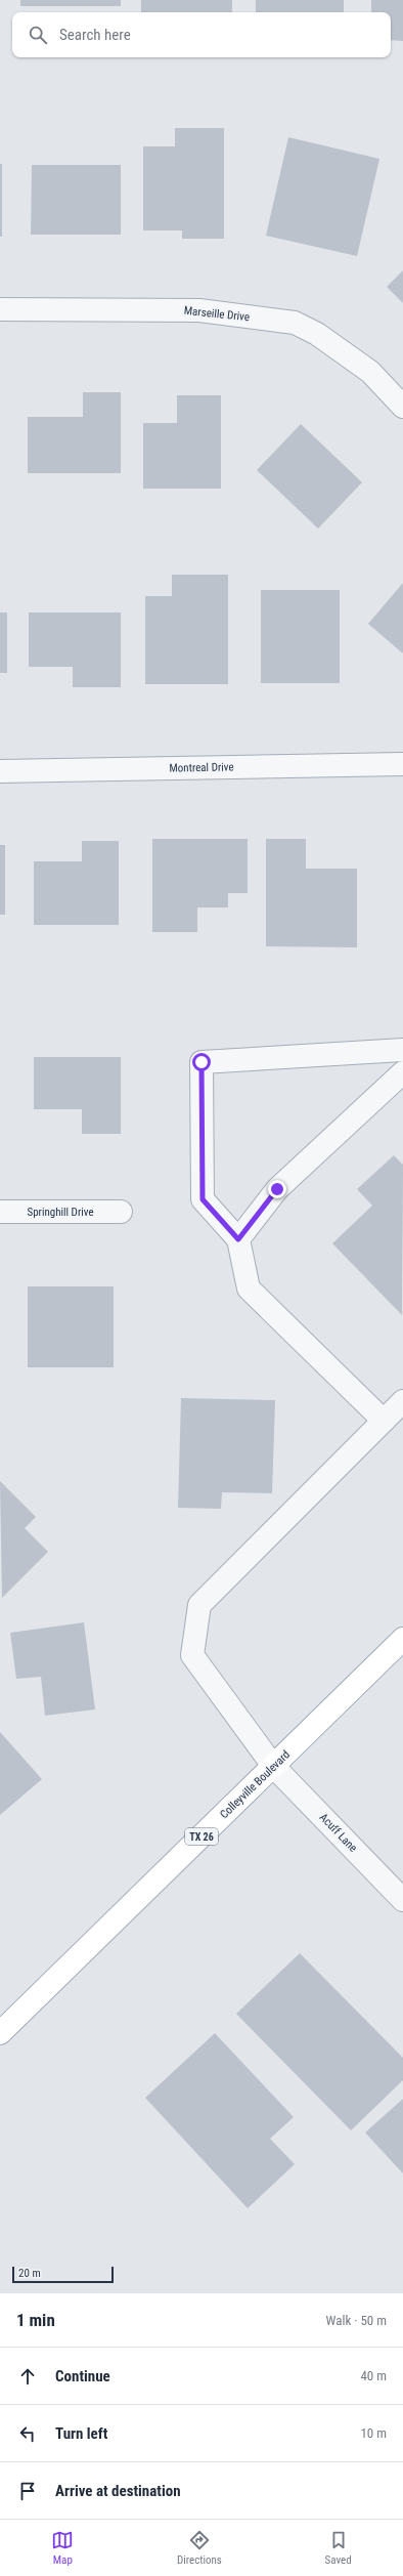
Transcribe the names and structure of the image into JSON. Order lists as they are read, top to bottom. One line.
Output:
{"streets":{"main road":["Colleyville Boulevard","TX 26"],"street":["Marseille Drive","Montreal Drive","Springhill Drive","Acuff Lane"]},"crossings":[["Colleyville Boulevard","Acuff Lane"]],"scale_bar":"20 m","page":{"search":"Search here","scale":"20 m","heading":["1 min","Walk · 50 m"],"list":[["Continue","40 m"],["Turn left","10 m"],"Arrive at destination"],"nav":["Map","Directions","Saved"]}}
